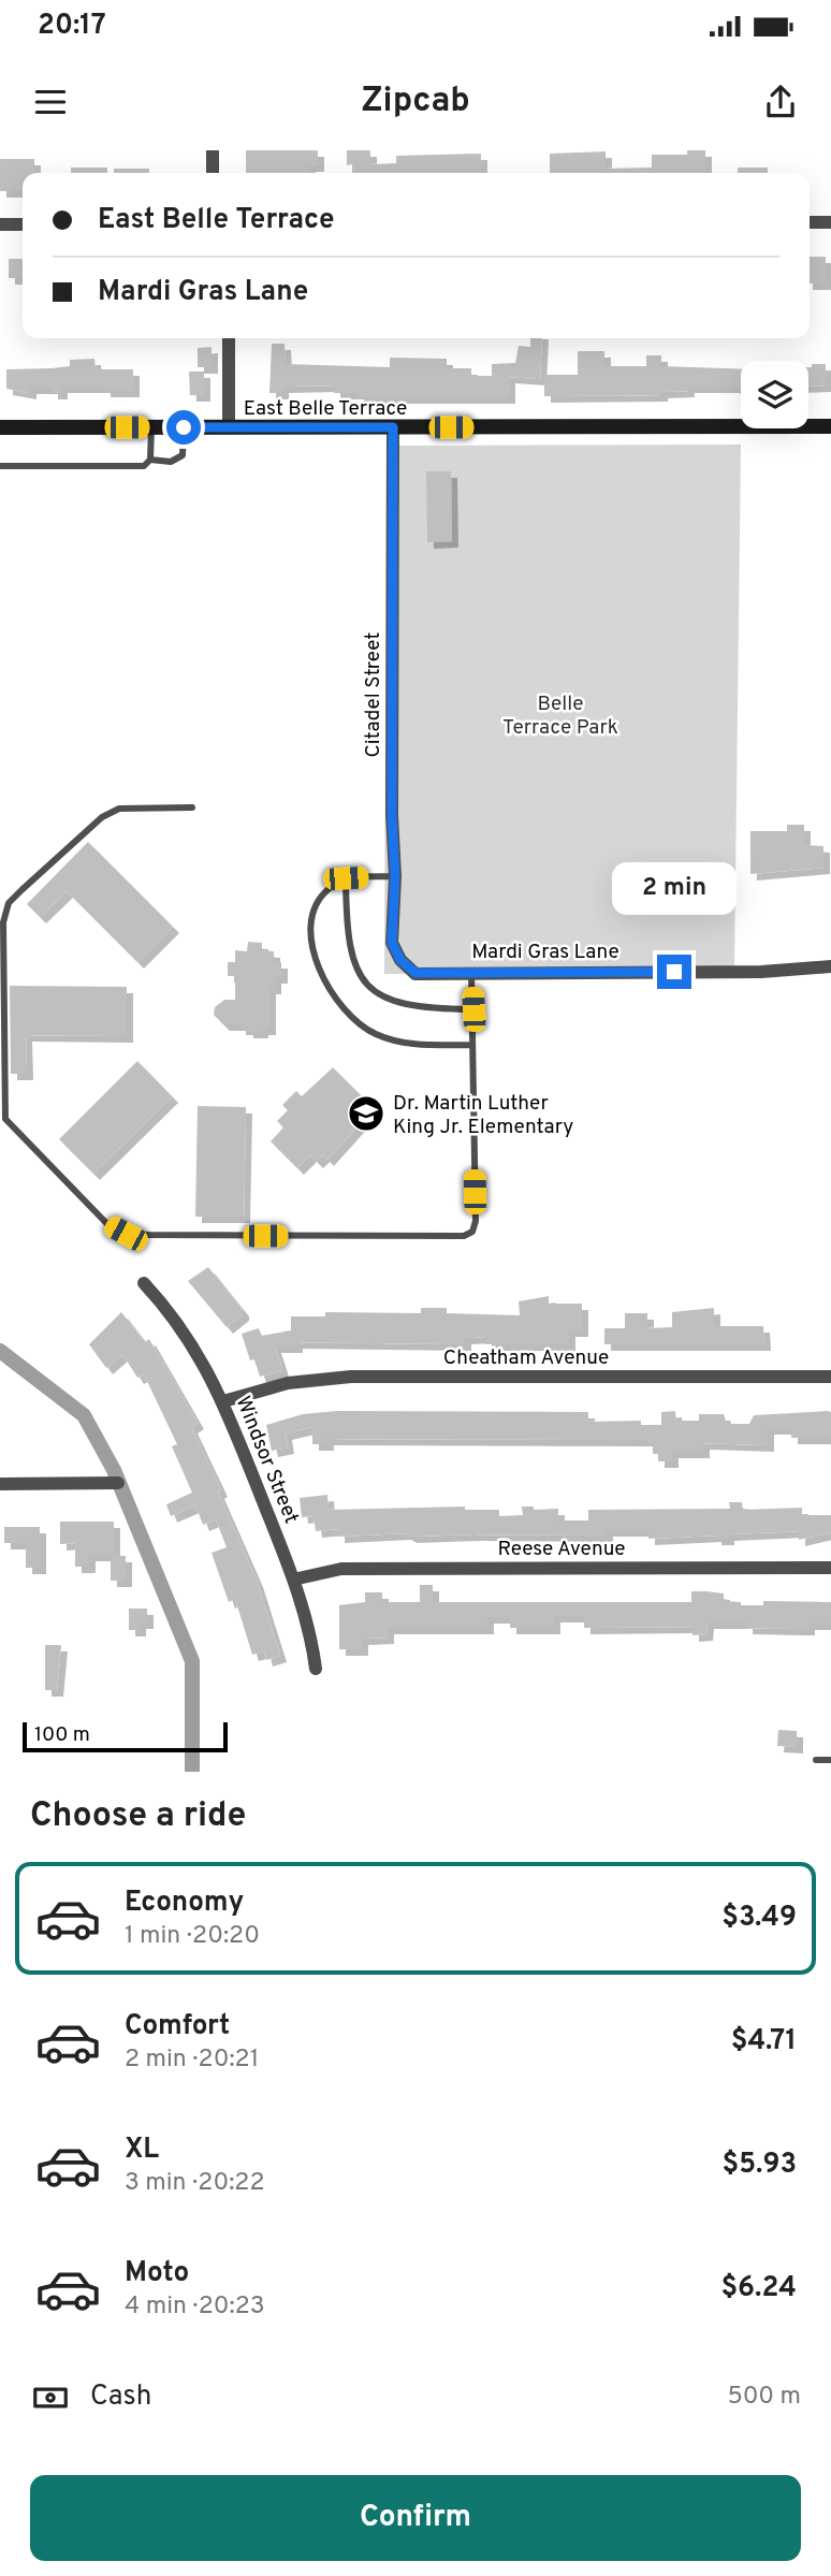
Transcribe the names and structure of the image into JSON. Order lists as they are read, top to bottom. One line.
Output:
{"streets":{"street":["East Belle Terrace","Citadel Street","Mardi Gras Lane","Cheatham Avenue","Windsor Street","Reese Avenue"]},"crossings":[["East Belle Terrace","Citadel Street"],["Citadel Street","Mardi Gras Lane"],["Cheatham Avenue","Windsor Street"],["Windsor Street","Reese Avenue"]],"parks":["Belle Terrace Park"],"places":{"school or university":["Dr. Martin Luther King Jr. Elementary"]},"scale_bar":"100 m","page":{"status":"20:17","header":"Zipcab","banner":["East Belle Terrace","Mardi Gras Lane"],"bubble":"2 min","scale":"100 m","heading":"Choose a ride","list":[{"name":"Economy","note":"1 min · 20:20","value":"$3.49"},{"name":"Comfort","note":"2 min · 20:21","value":"$4.71"},{"name":"XL","note":"3 min · 20:22","value":"$5.93"},{"name":"Moto","note":"4 min · 20:23","value":"$6.24"}],"pay":["Cash","500 m"],"buttons":"Confirm"}}
